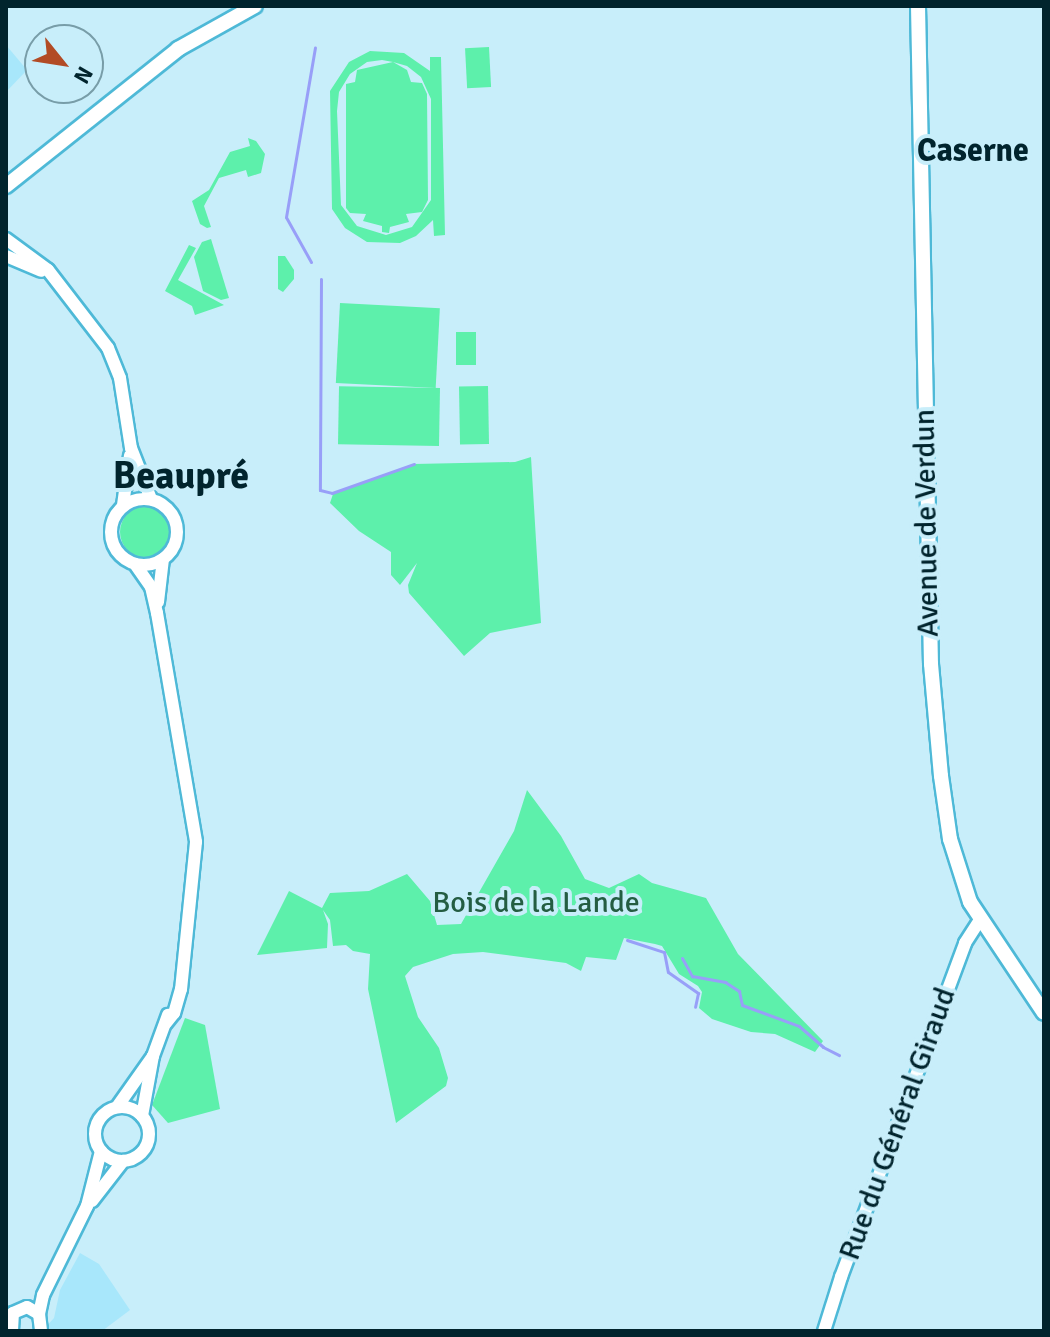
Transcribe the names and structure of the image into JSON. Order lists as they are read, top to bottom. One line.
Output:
{"streets":{"main road":["Avenue de Verdun"],"street":["Rue du Général Giraud"]},"crossings":[["Avenue de Verdun","Rue du Général Giraud"]],"districts":["Caserne","Beaupré"],"parks":["Bois de la Lande"],"north":"bottom right"}
